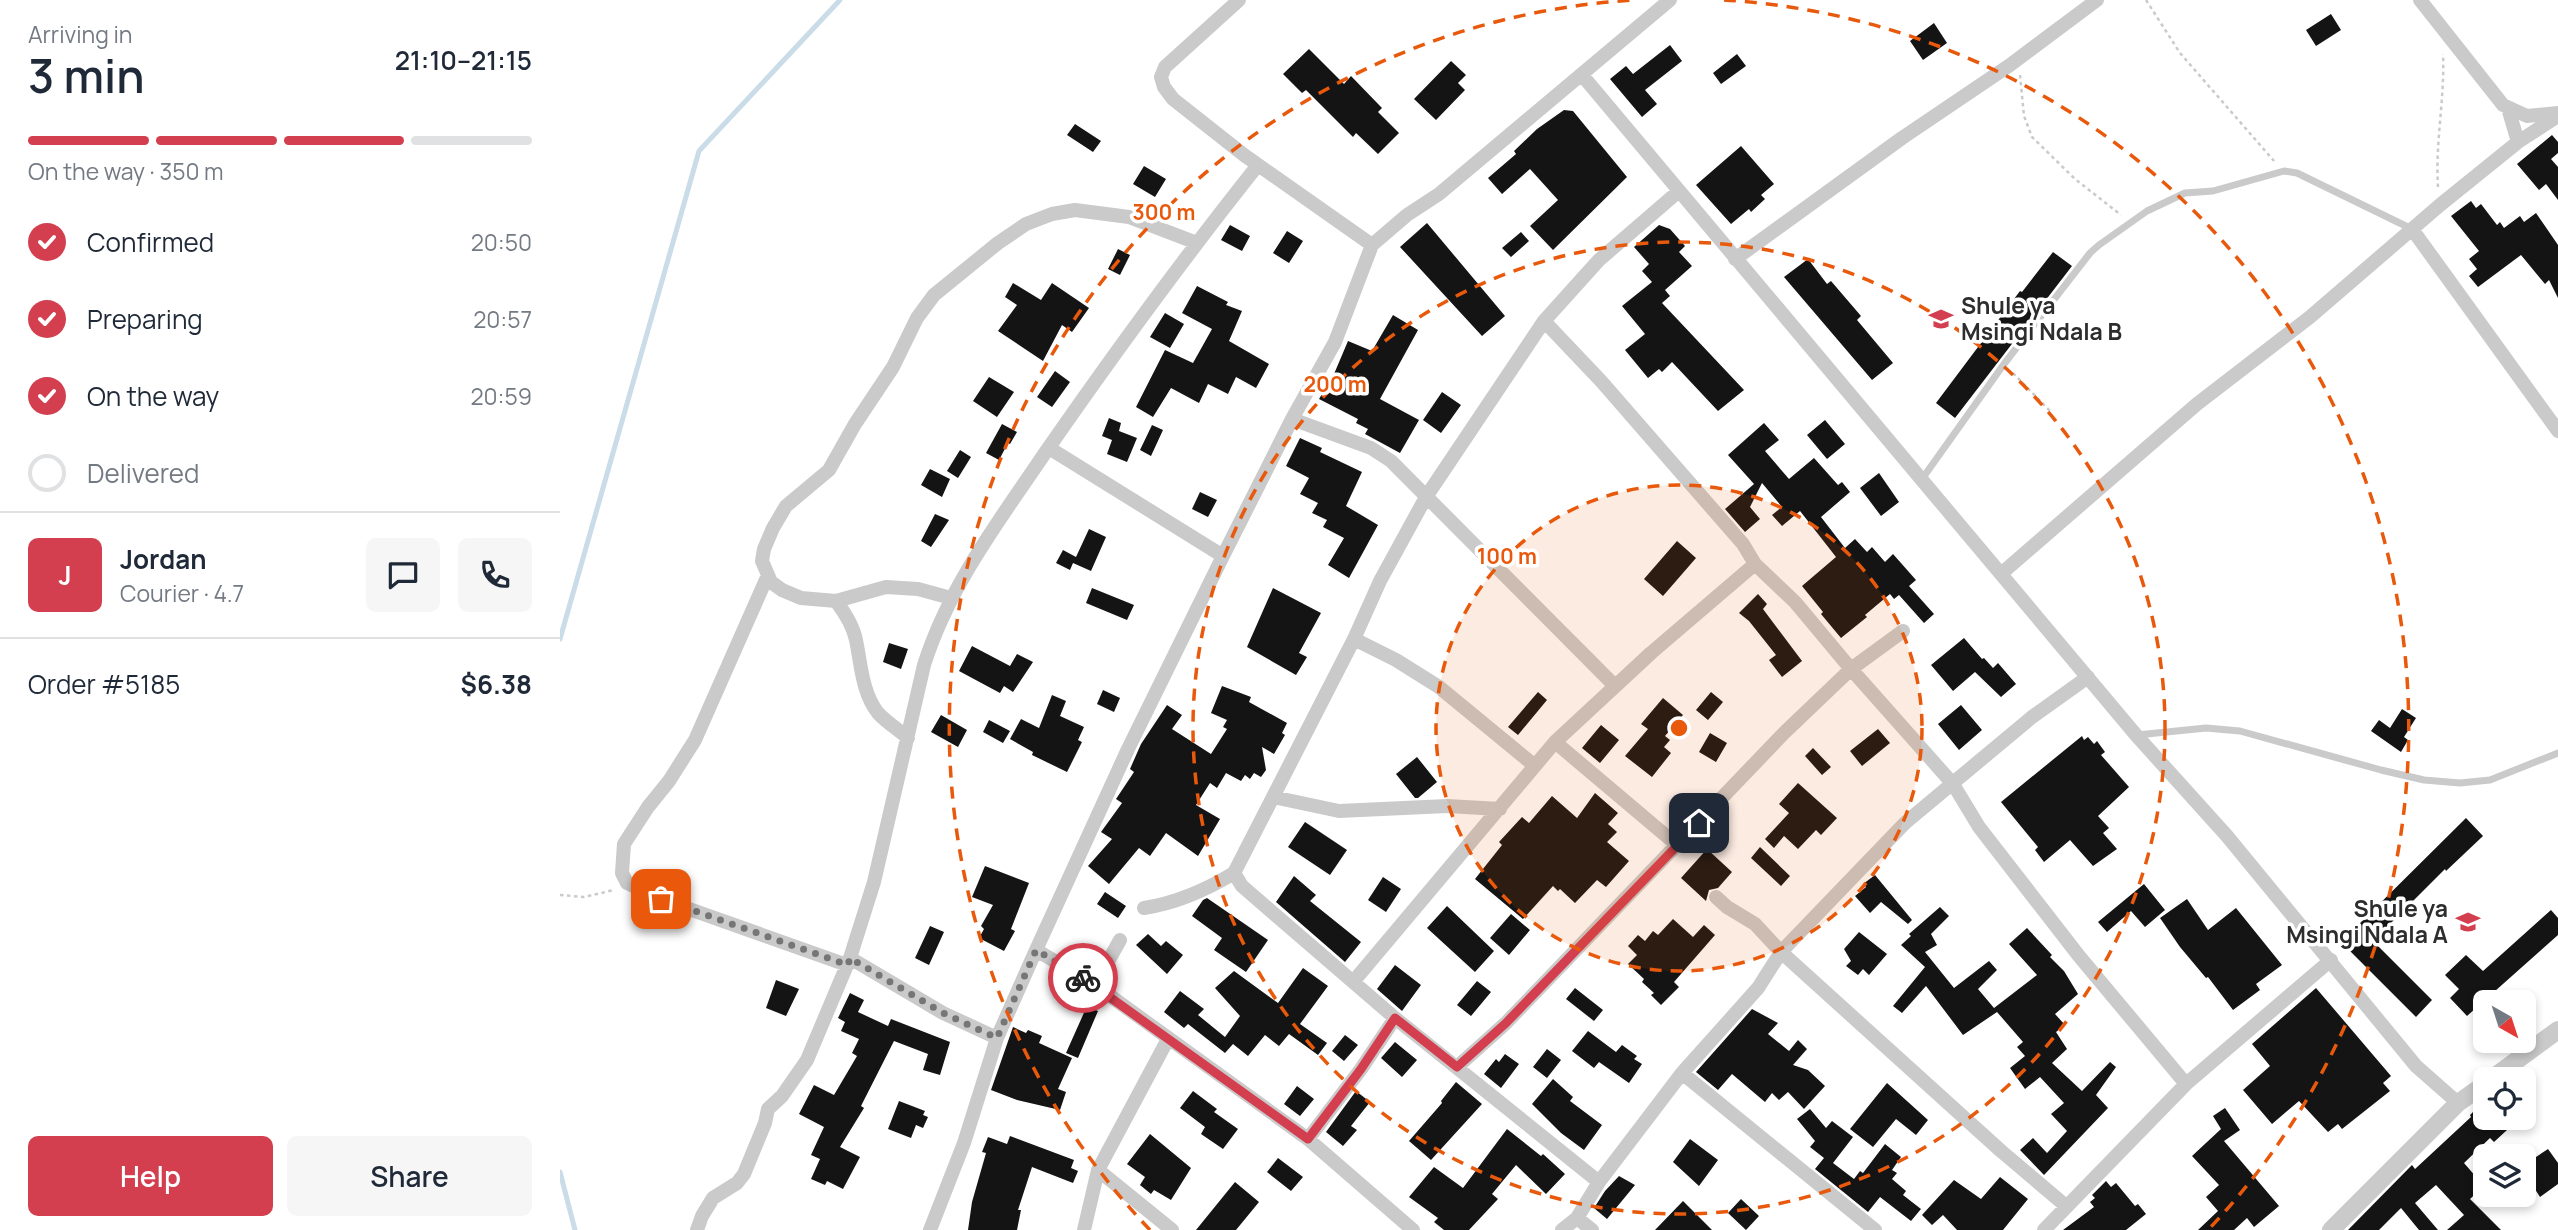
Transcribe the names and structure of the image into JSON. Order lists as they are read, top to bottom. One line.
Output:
{"places":{"school or university":["Shule ya Msingi Ndala B","Shule ya Msingi Ndala A"]},"north":"bottom right","page":{"heading":["3 min","Arriving in","21:10–21:15"],"panel":["Jordan","Courier · 4.7","Order #5185","$6.38"],"bar":"On the way · 350 m","list":[["Confirmed","20:50"],["Preparing","20:57"],["On the way","20:59"],"Delivered"],"round":"J","buttons":["Help","Share"]},"rings":["300 m","200 m","100 m"]}
